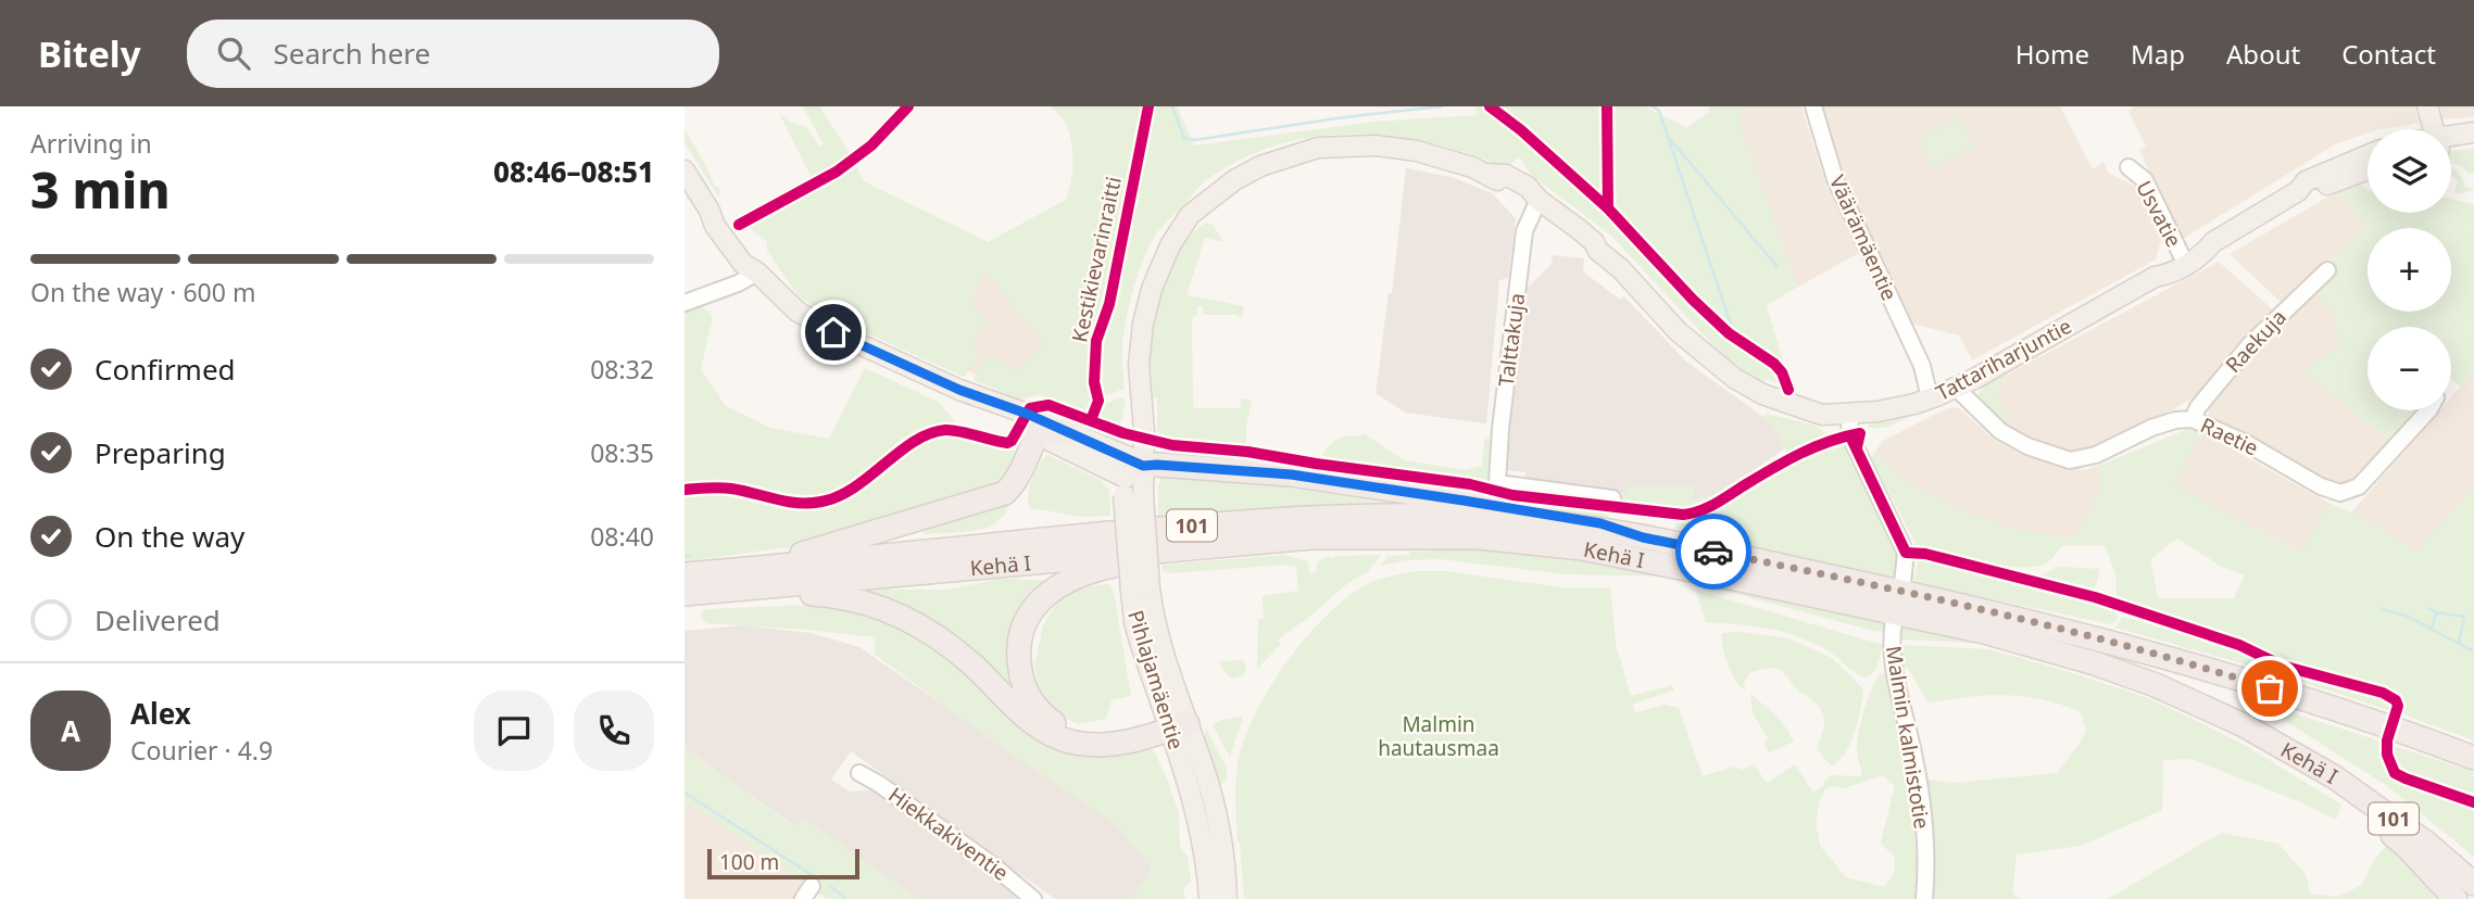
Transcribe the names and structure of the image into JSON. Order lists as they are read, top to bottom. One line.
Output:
{"streets":{"highway":["101","Kehä I"],"main road":["Tattariharjuntie","Pihlajamäentie"],"street":["Usvatie","Väärämäentie","Talttakuja","Raekuja","Raetie","Malmin kalmistotie","Hiekkakiventie"],"cycle path":["Kestikievarinraitti"]},"crossings":[["Usvatie","Tattariharjuntie"],["Väärämäentie","Tattariharjuntie"],["Talttakuja","Tattariharjuntie"],["Raekuja","Raetie"],["Tattariharjuntie","Raetie"],["Tattariharjuntie","Pihlajamäentie"]],"parks":["Malmin hautausmaa"],"scale_bar":"100 m","page":{"header":"Bitely","search":"Search here","nav":["Home","Map","About","Contact"],"heading":["3 min","Arriving in","08:46–08:51"],"panel":["Alex","Courier · 4.9"],"map_buttons":["+","−"],"bar":"On the way · 600 m","list":[["Confirmed","08:32"],["Preparing","08:35"],["On the way","08:40"],"Delivered"],"round":"A","scale":"100 m"}}
